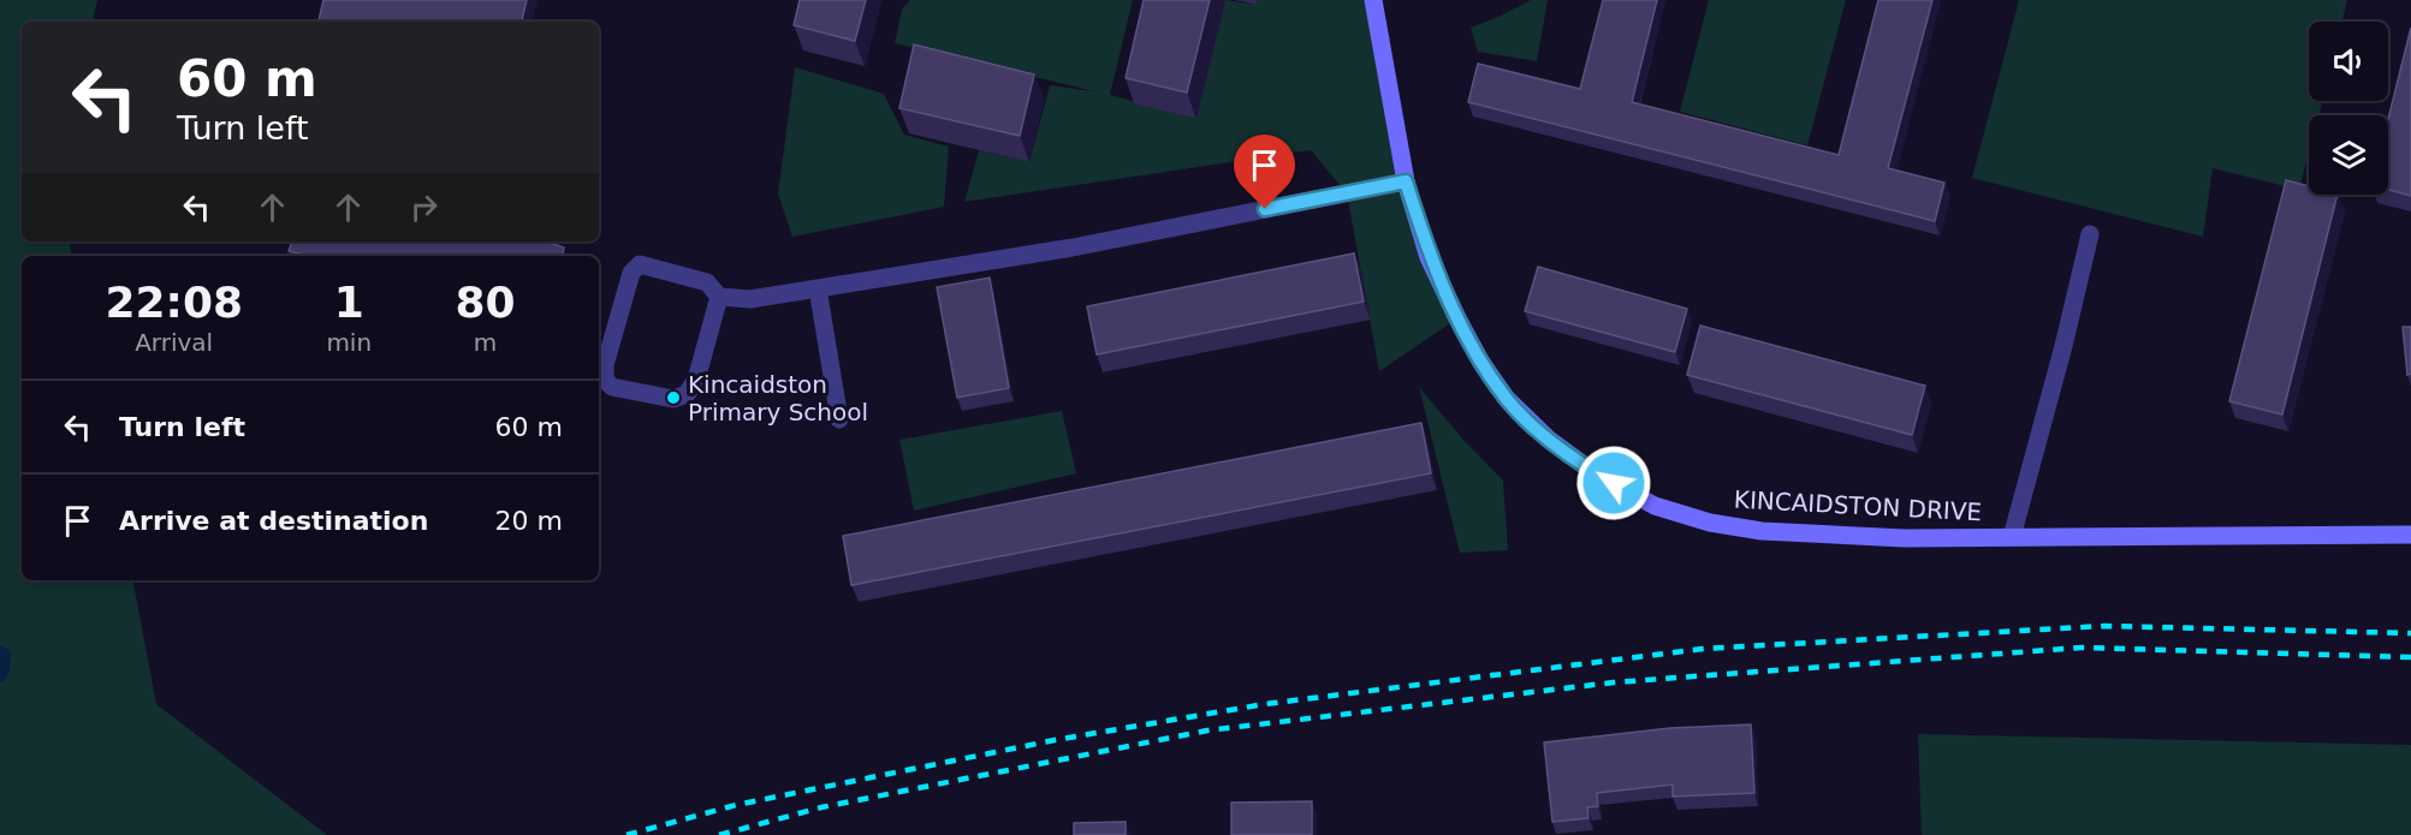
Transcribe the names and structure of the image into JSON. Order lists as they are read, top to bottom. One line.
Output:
{"streets":{"street":["KINCAIDSTON DRIVE"]},"places":["Kincaidston Primary School"],"page":{"turn":["60 m","Turn left"],"eta":["22:08","Arrival","1","min","80","m"],"list":[{"name":"Turn left","value":"60 m"},{"name":"Arrive at destination","value":"20 m"}]}}
